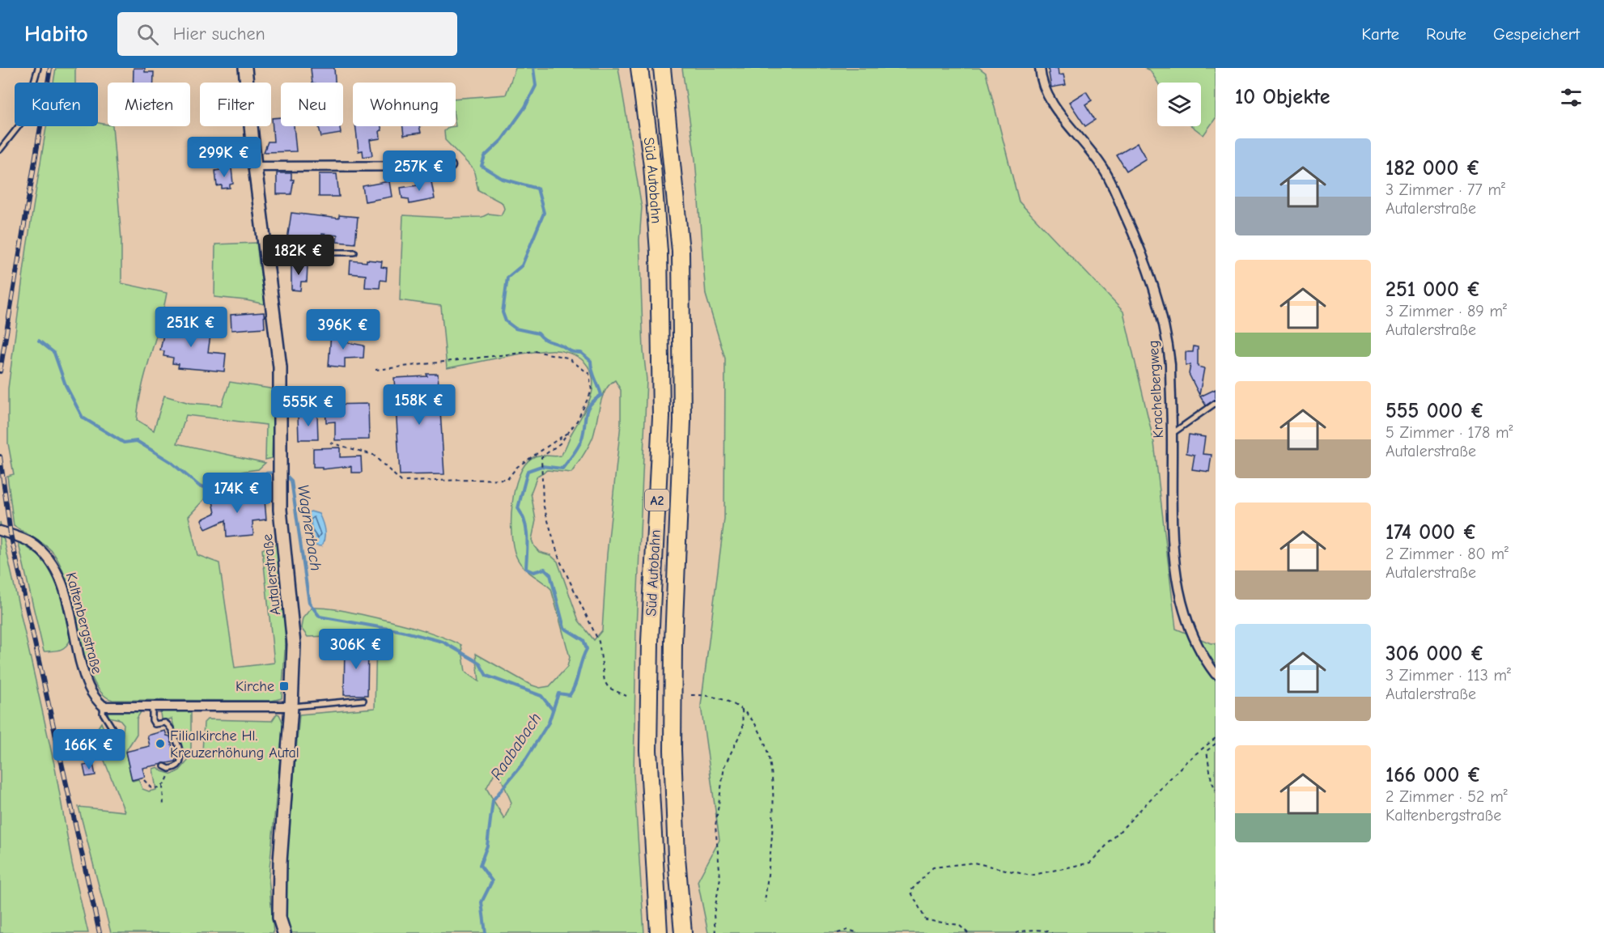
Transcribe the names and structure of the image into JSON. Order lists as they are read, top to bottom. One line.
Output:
{"streets":{"highway":["Süd Autobahn","A2"],"main road":["Autalerstraße"],"street":["Krachelbergweg","Kaltenbergstraße"]},"water":["Wagnerbach","Raababach"],"places":{"transit":["Kirche"],"other":["Filialkirche Hl. Kreuzerhöhung Autal"]},"page":{"header":"Habito","search":"Hier suchen","nav":["Karte","Route","Gespeichert"],"heading":"10 Objekte","chip":["Kaufen","Mieten","Filter","Neu","Wohnung"],"list":[{"name":"182 000 €","note":"3 Zimmer · 77 m² · Autalerstraße"},{"name":"251 000 €","note":"3 Zimmer · 89 m² · Autalerstraße"},{"name":"555 000 €","note":"5 Zimmer · 178 m² · Autalerstraße"},{"name":"174 000 €","note":"2 Zimmer · 80 m² · Autalerstraße"},{"name":"306 000 €","note":"3 Zimmer · 113 m² · Autalerstraße"},{"name":"166 000 €","note":"2 Zimmer · 52 m² · Kaltenbergstraße"}],"price":["299K €","257K €","182K €","251K €","396K €","158K €","555K €","174K €","306K €","166K €"]}}
